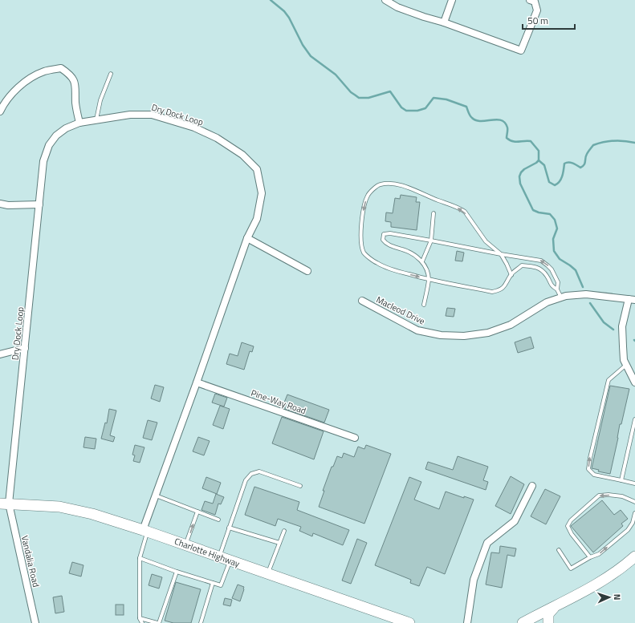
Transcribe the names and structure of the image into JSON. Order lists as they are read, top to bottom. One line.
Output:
{"streets":{"main road":["Charlotte Highway"],"street":["Dry Dock Loop","Macleod Drive","Pine-Way Road","Vandalia Road"]},"crossings":[["Dry Dock Loop","Pine-Way Road"],["Dry Dock Loop","Charlotte Highway"],["Dry Dock Loop","Vandalia Road"],["Charlotte Highway","Vandalia Road"]],"scale_bar":"50 m","north":"right"}
